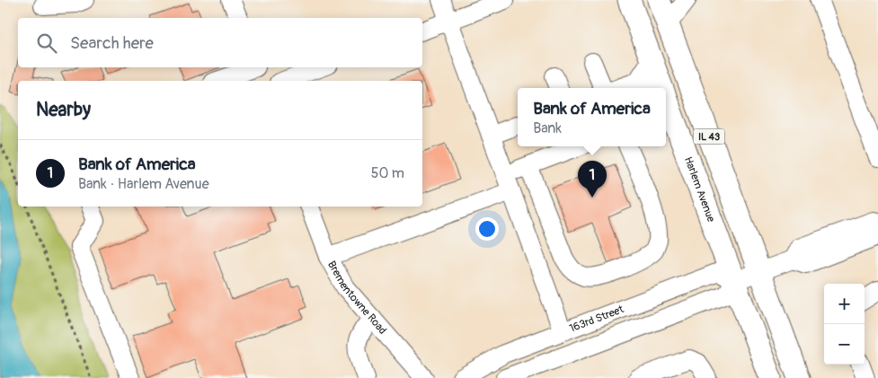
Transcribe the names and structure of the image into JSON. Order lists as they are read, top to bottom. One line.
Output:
{"streets":{"main road":["IL 43","Harlem Avenue"],"street":["Brementowne Road","163rd Street"]},"crossings":[["Harlem Avenue","163rd Street"]],"page":{"search":"Search here","heading":"Nearby","popup":["Bank of America","Bank"],"list":[{"mark":"1","name":"Bank of America","note":"Bank · Harlem Avenue","value":"50 m"}],"pins":"1","map_buttons":["+","−"]}}
